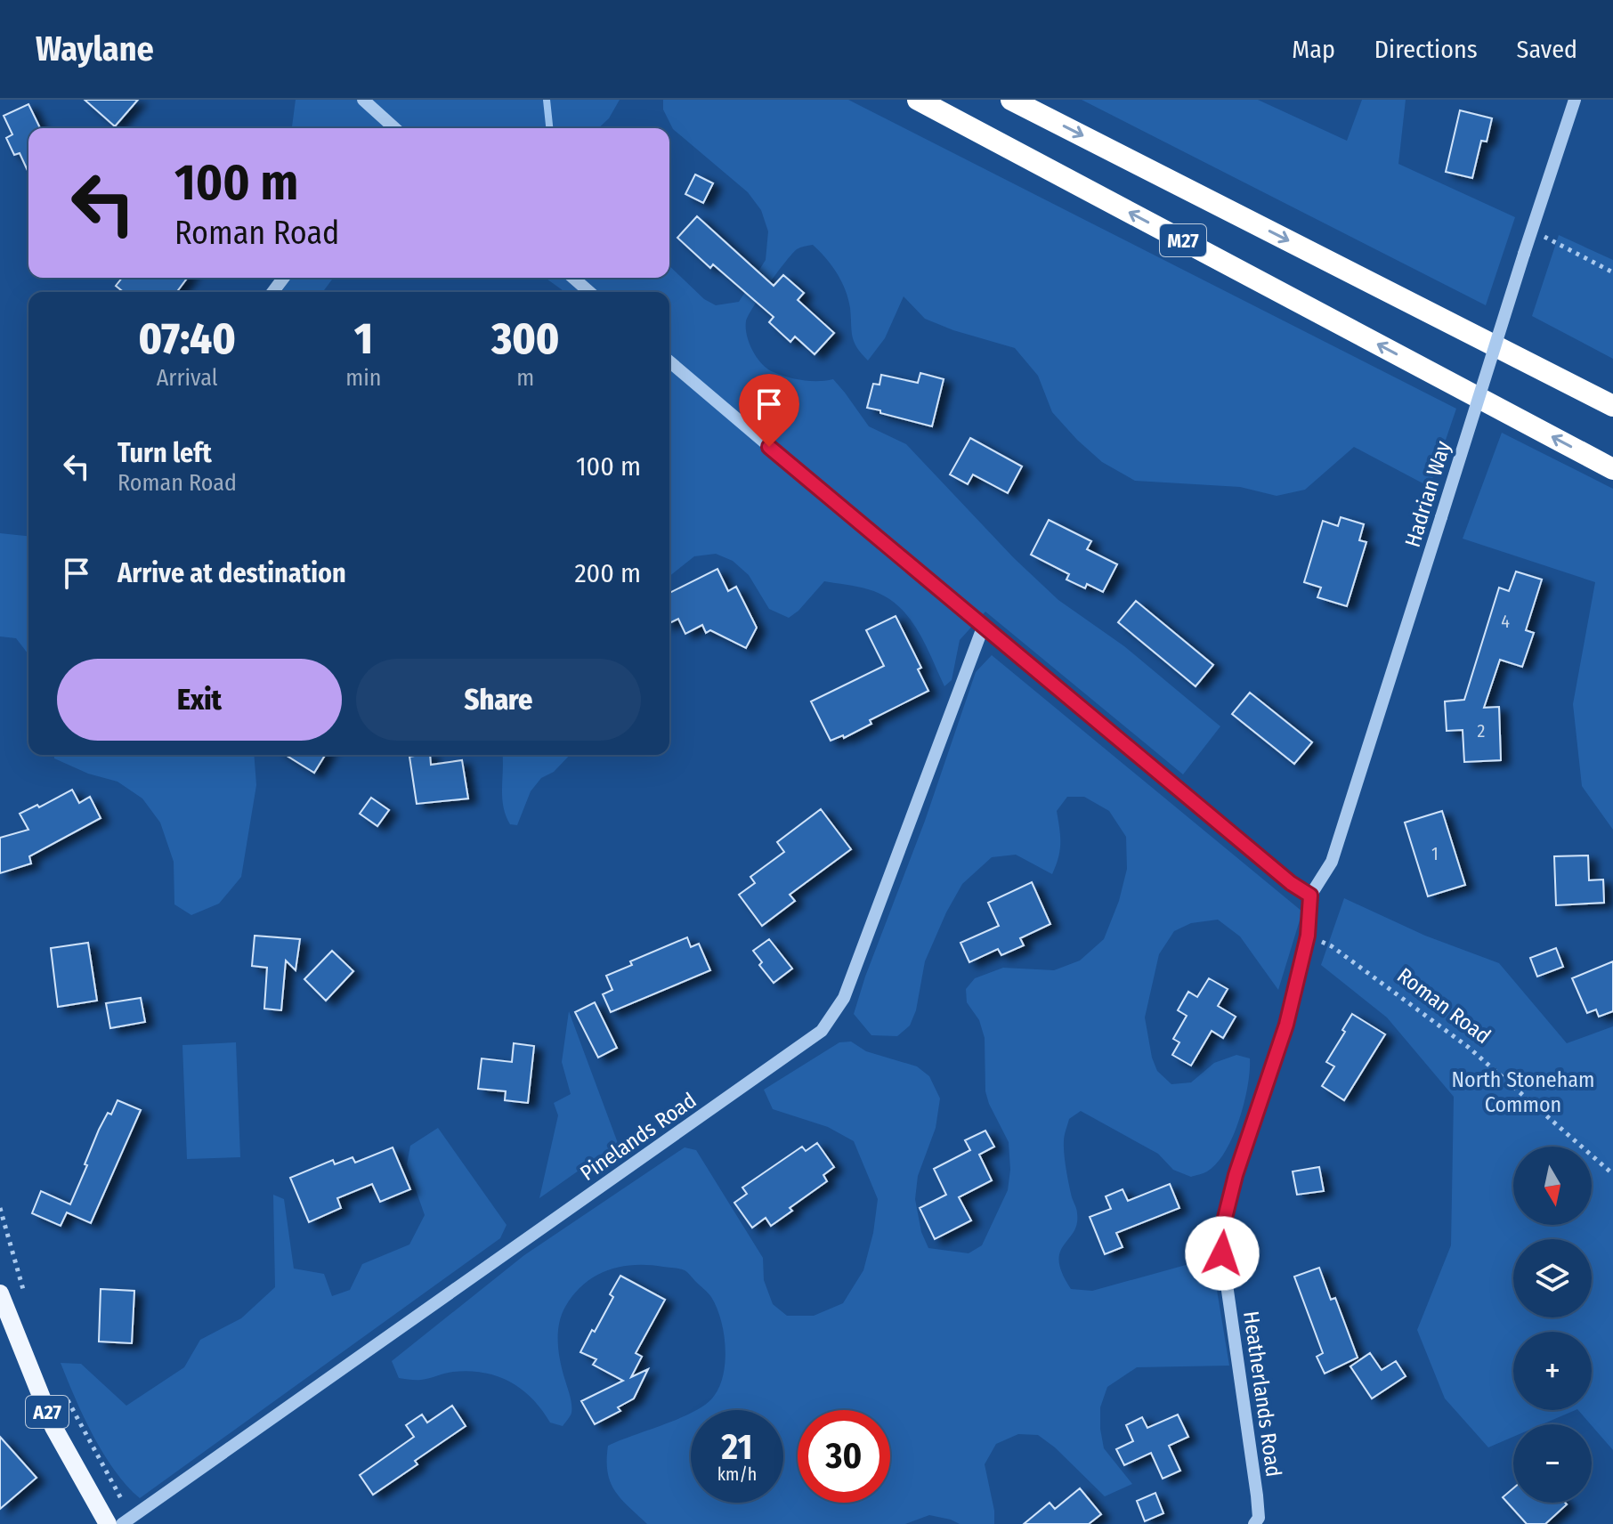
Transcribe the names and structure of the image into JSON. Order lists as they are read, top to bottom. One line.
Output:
{"streets":{"highway":["M27"],"main road":["A27"],"street":["Hadrian Way","Pinelands Road","Heatherlands Road"],"path":["Roman Road"]},"crossings":[["Hadrian Way","Heatherlands Road"],["Roman Road","Heatherlands Road"]],"parks":["North Stoneham Common"],"house_numbers":["4","2","1"],"north":"bottom","page":{"header":"Waylane","nav":["Map","Directions","Saved"],"turn":["100 m","Roman Road"],"eta":["07:40","Arrival","1","min","300","m"],"list":[{"name":"Turn left","note":"Roman Road","value":"100 m"},{"name":"Arrive at destination","value":"200 m"}],"buttons":["Exit","Share"],"map_buttons":["+","−"],"speed":"21 km/h","limit":"30"}}
